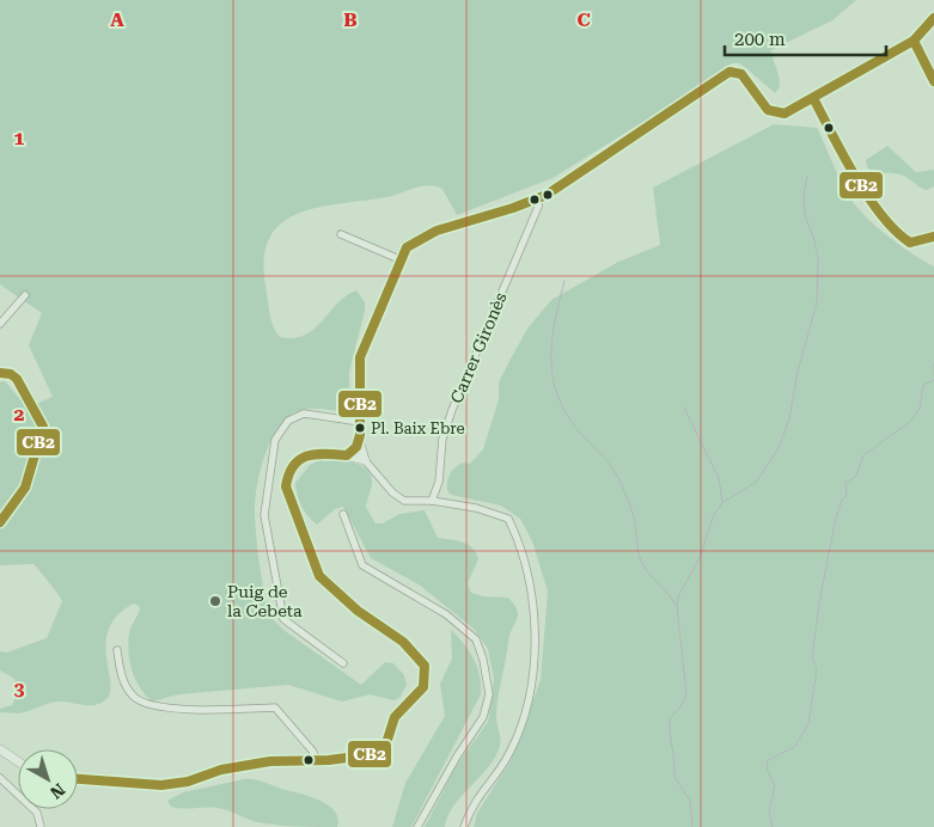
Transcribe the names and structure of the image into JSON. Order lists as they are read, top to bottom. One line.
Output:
{"streets":{"street":["Carrer Gironès"]},"places":["Pl. Baix Ebre","Puig de la Cebeta"],"lines":["transit line CB2"],"scale_bar":"200 m","north":"bottom right","grid":{"columns":["A","B","C"],"rows":["1","2","3"]}}
